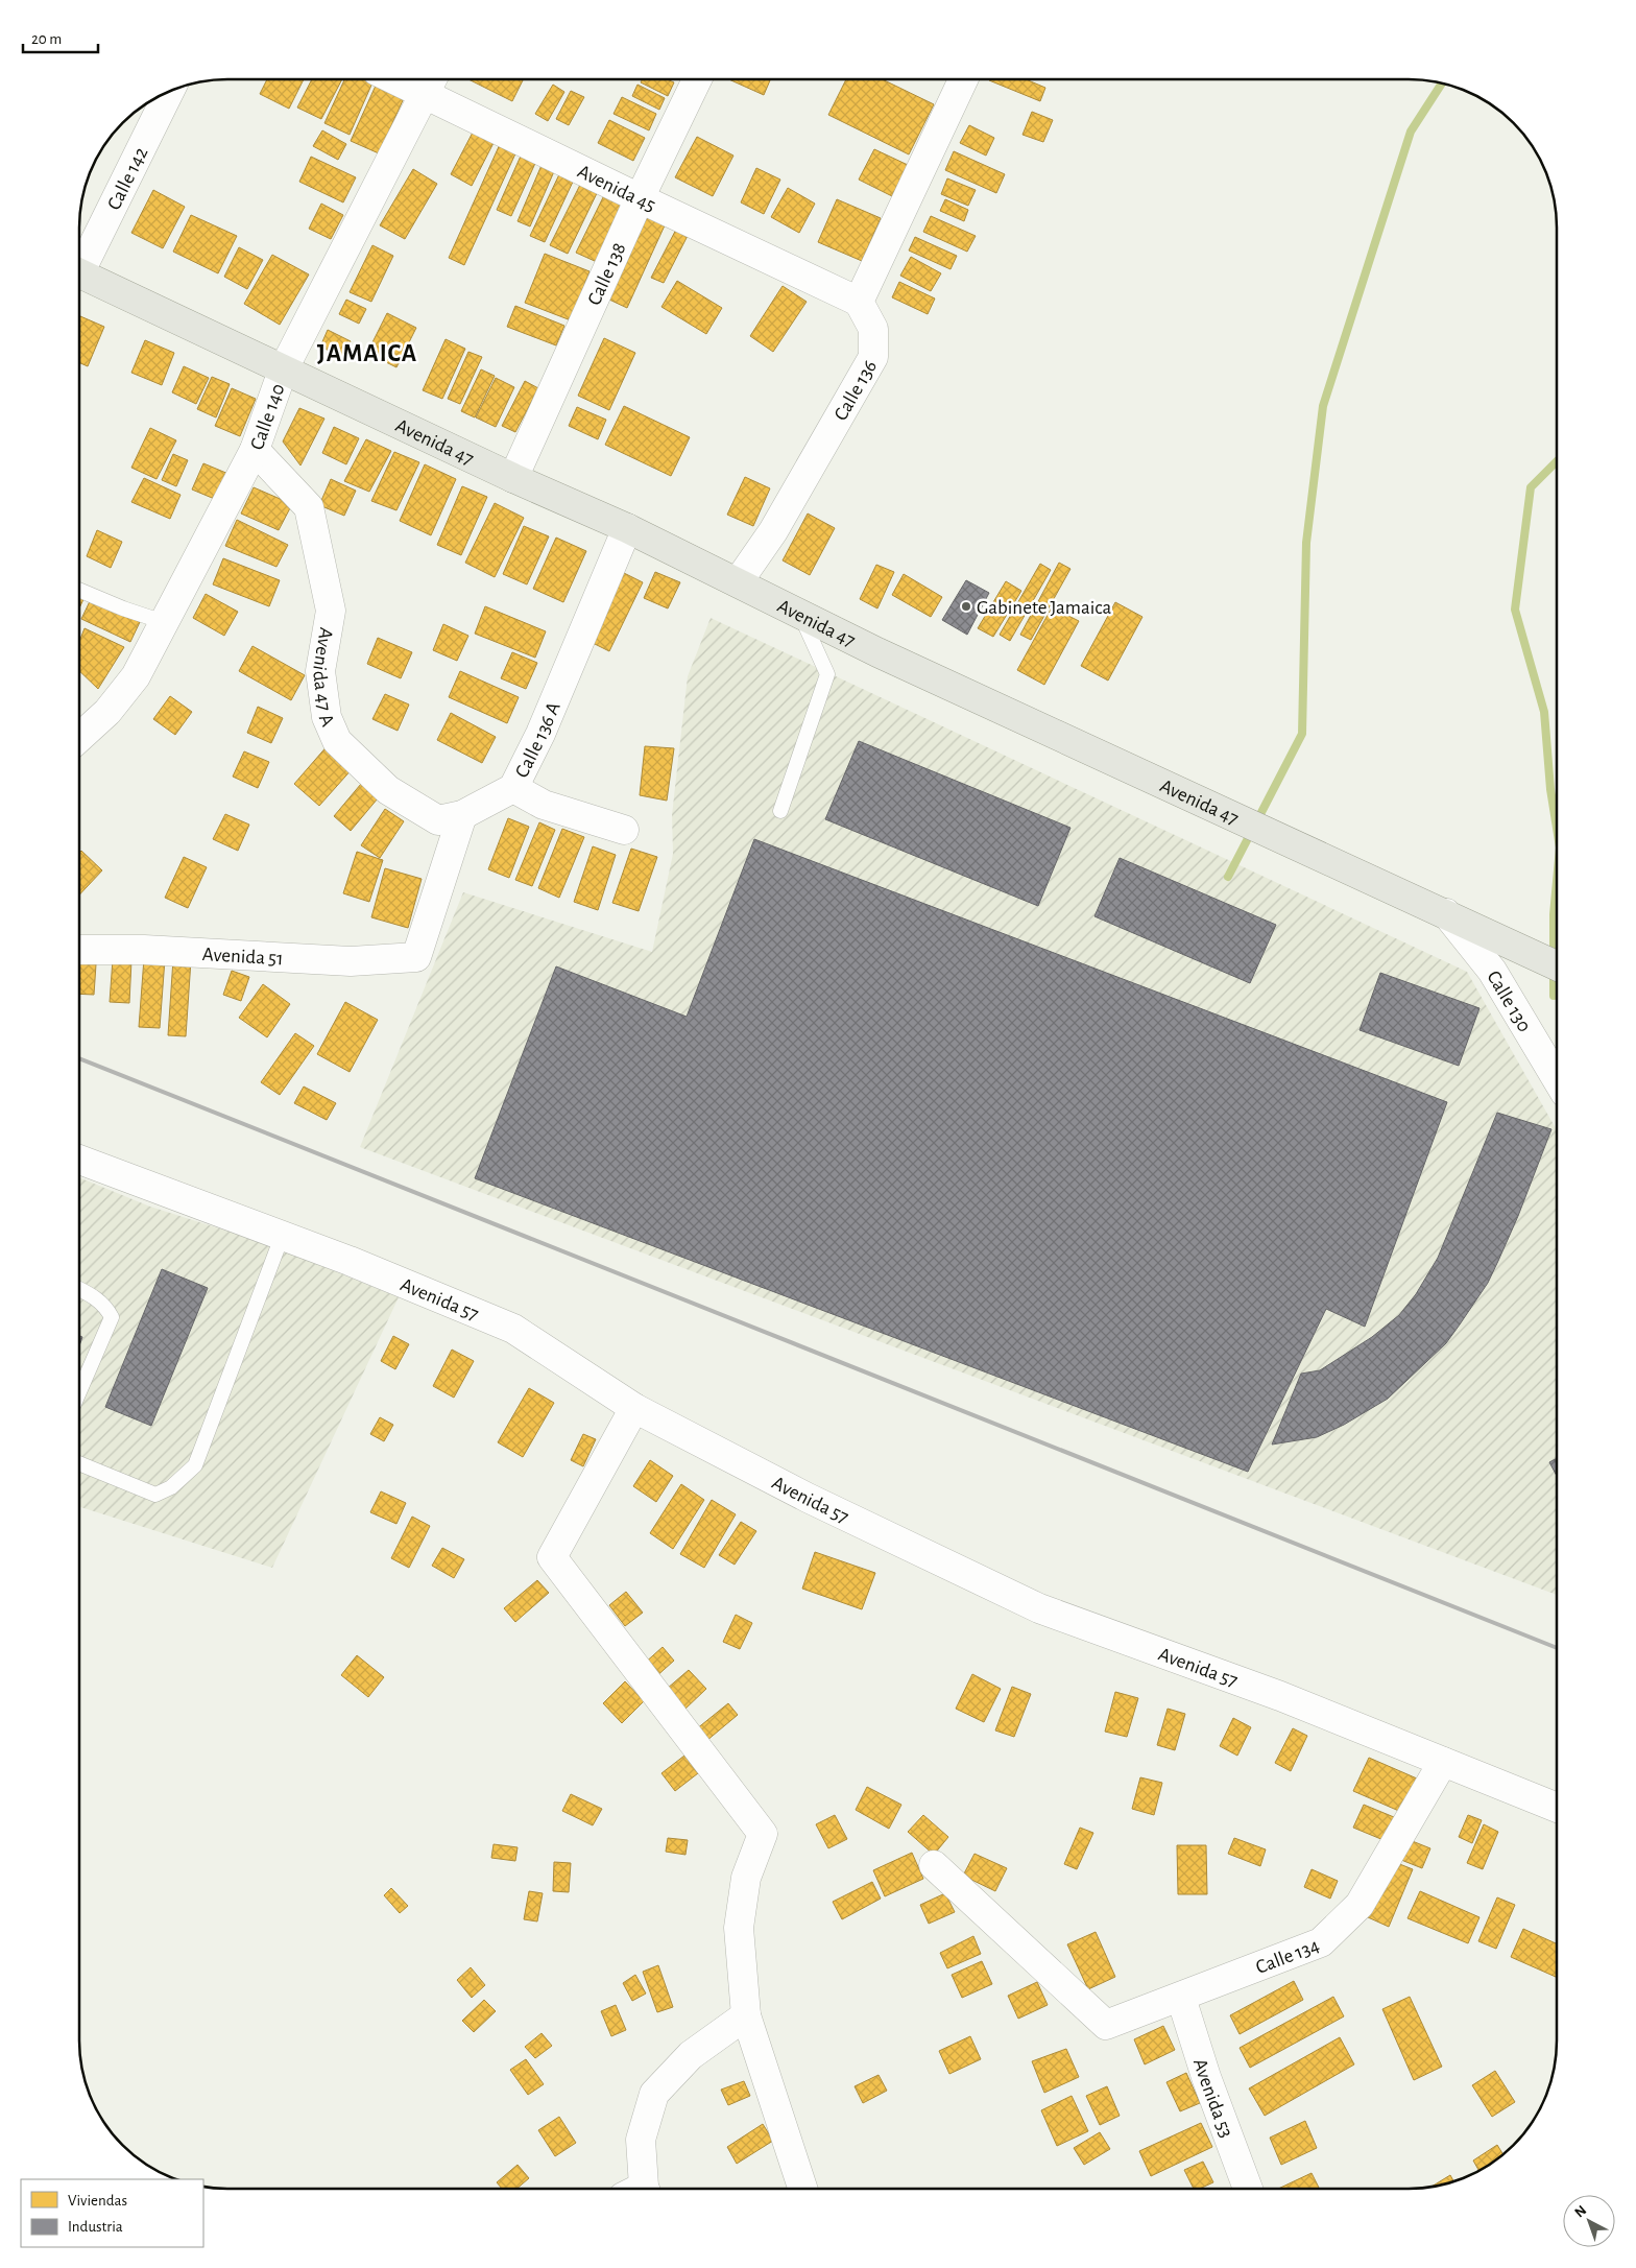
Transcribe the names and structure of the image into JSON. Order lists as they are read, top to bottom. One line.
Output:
{"streets":{"main road":["Avenida 47"],"street":["Calle 142","Avenida 45","Calle 138","Calle 136","Calle 140","Avenida 47 A","Calle 136 A","Avenida 51","Calle 130","Avenida 57","Calle 134","Avenida 53"]},"crossings":[["Avenida 45","Calle 138"],["Avenida 45","Calle 136"],["Avenida 45","Calle 140"],["Calle 138","Avenida 47"],["Calle 136","Avenida 47"],["Calle 140","Avenida 47"],["Calle 140","Avenida 47 A"],["Avenida 47","Calle 136 A"],["Avenida 47","Calle 130"],["Avenida 47 A","Calle 136 A"],["Avenida 47 A","Avenida 51"],["Calle 136 A","Avenida 51"],["Avenida 57","Calle 134"],["Calle 134","Avenida 53"]],"districts":["JAMAICA"],"places":["Gabinete Jamaica"],"legend":["Viviendas","Industria"],"scale_bar":"20 m","north":"top left"}
